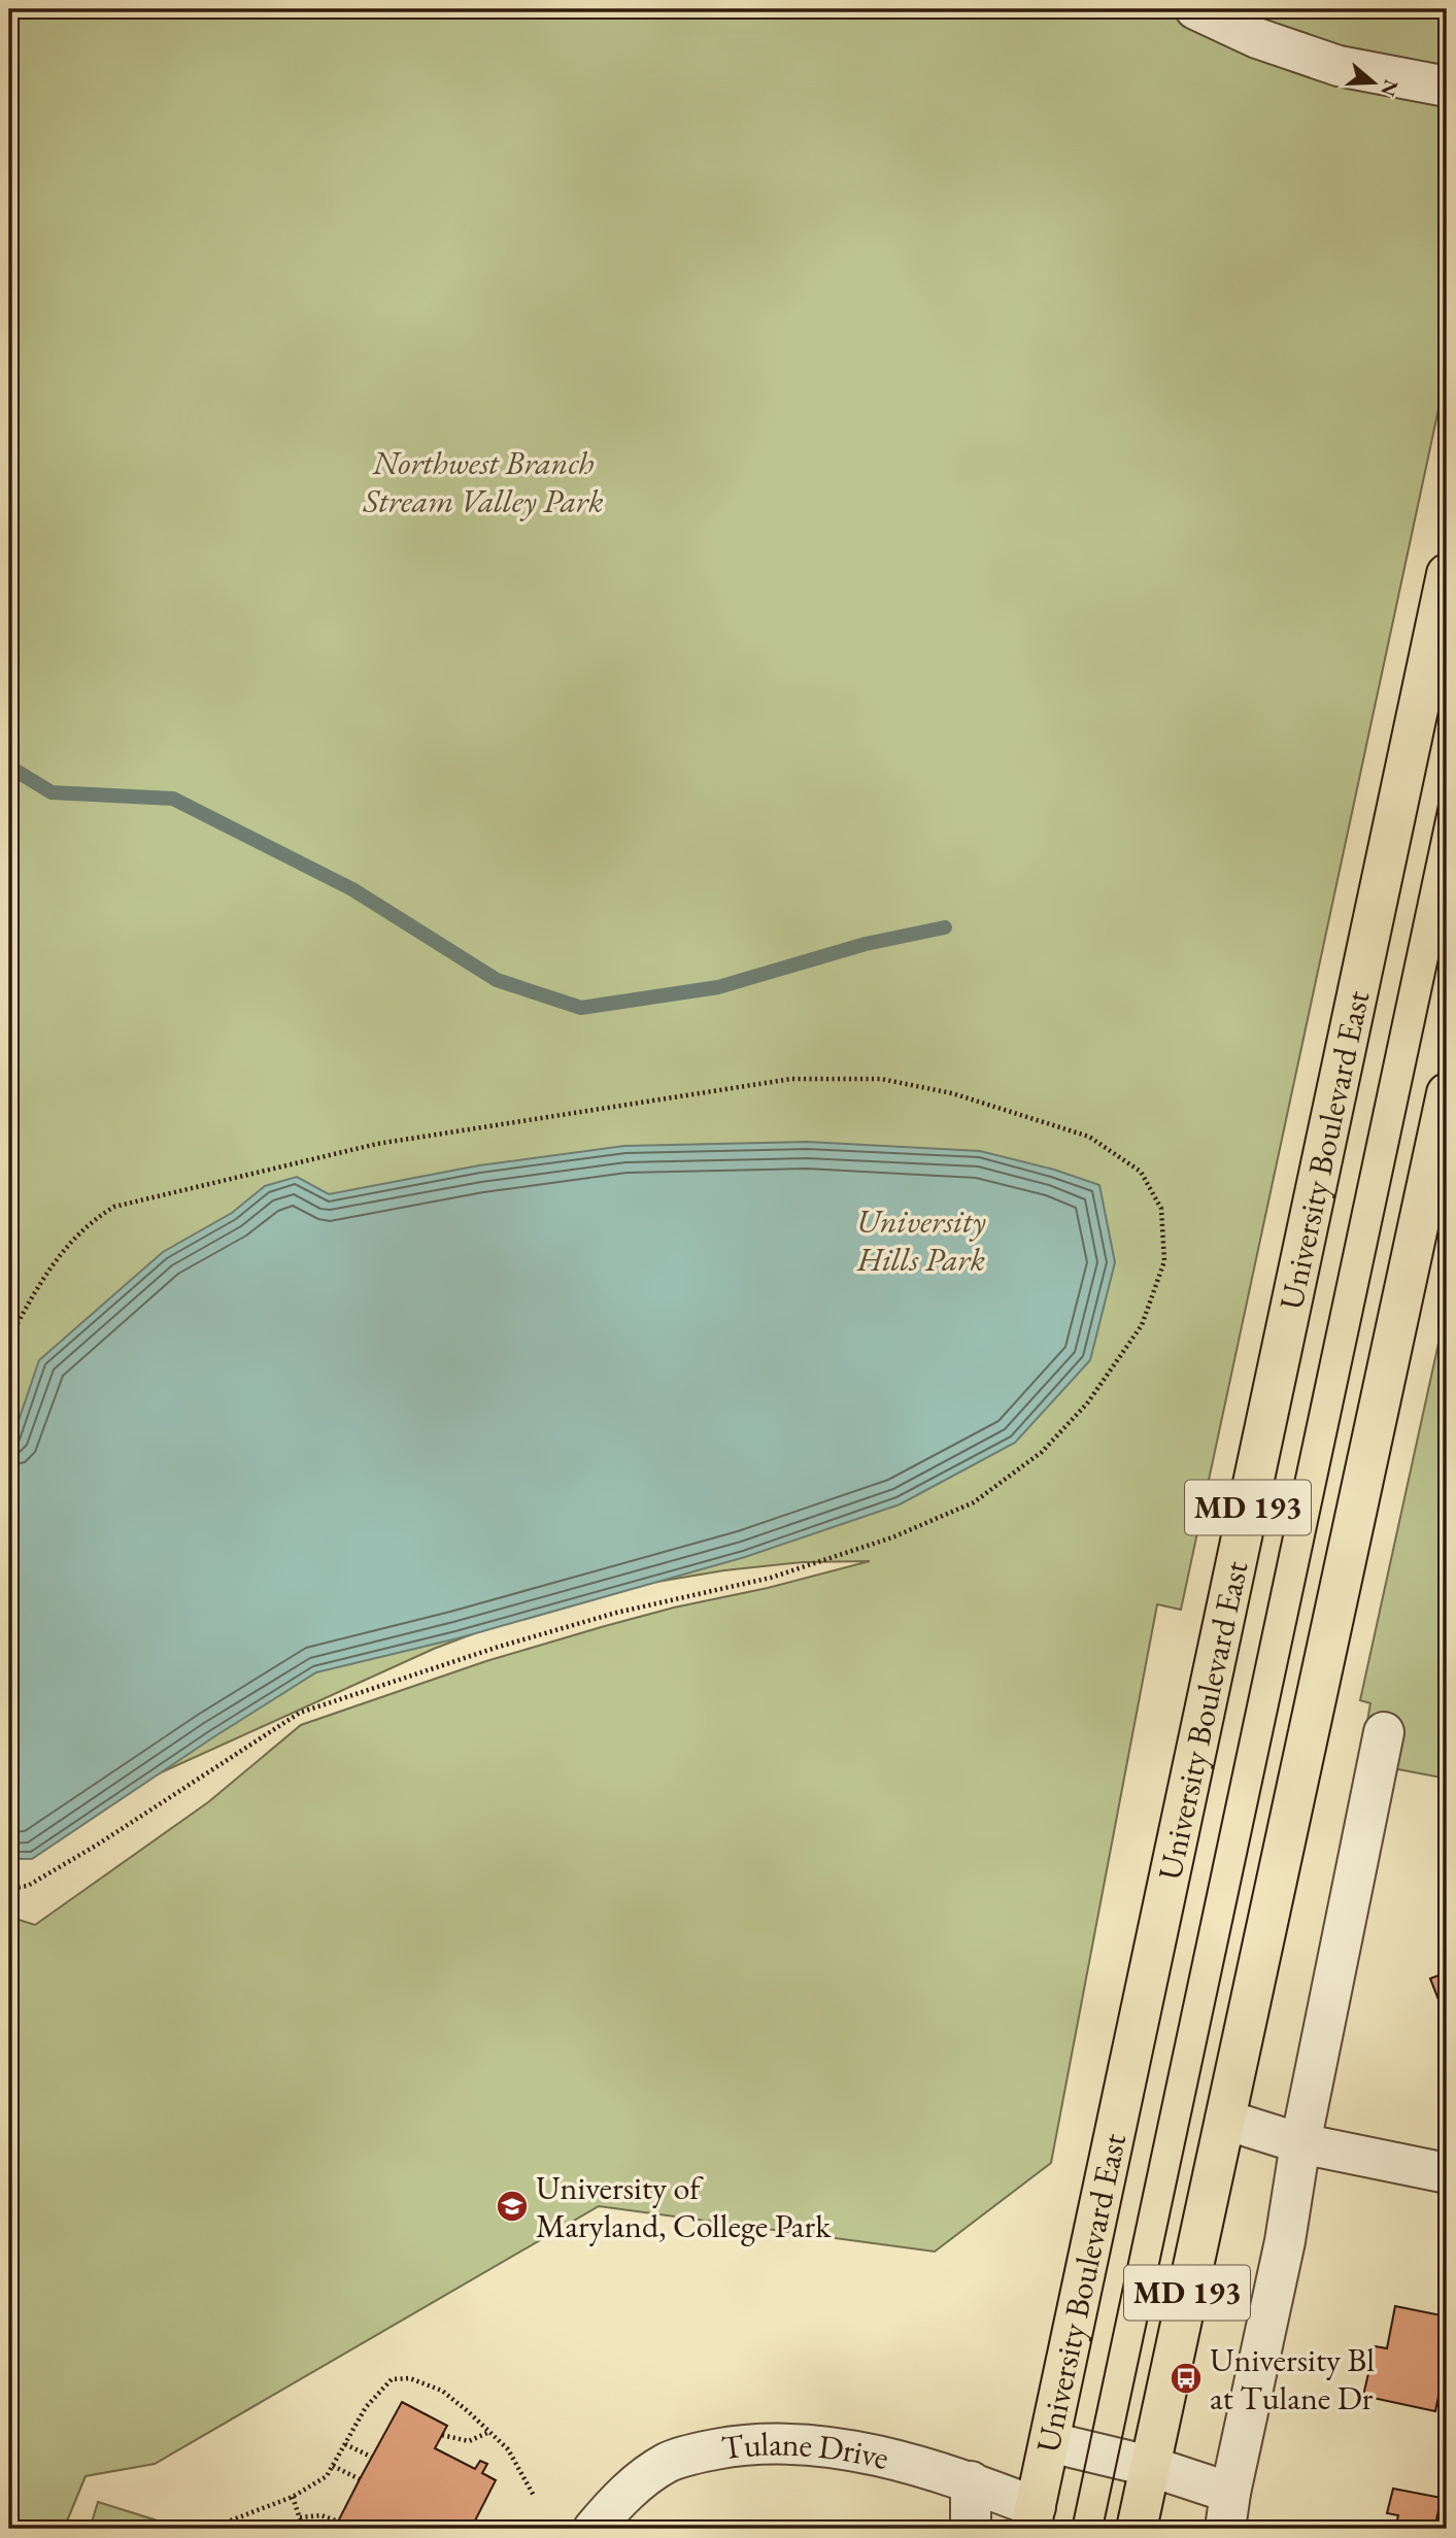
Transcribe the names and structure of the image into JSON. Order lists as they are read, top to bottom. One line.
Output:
{"streets":{"main road":["University Boulevard East","MD 193"],"street":["Tulane Drive"]},"crossings":[["University Boulevard East","Tulane Drive"]],"parks":["Northwest Branch Stream Valley Park","University Hills Park"],"places":{"school or university":["University of Maryland, College Park"],"bus stop":["University Bl at Tulane Dr"]},"north":"right"}
